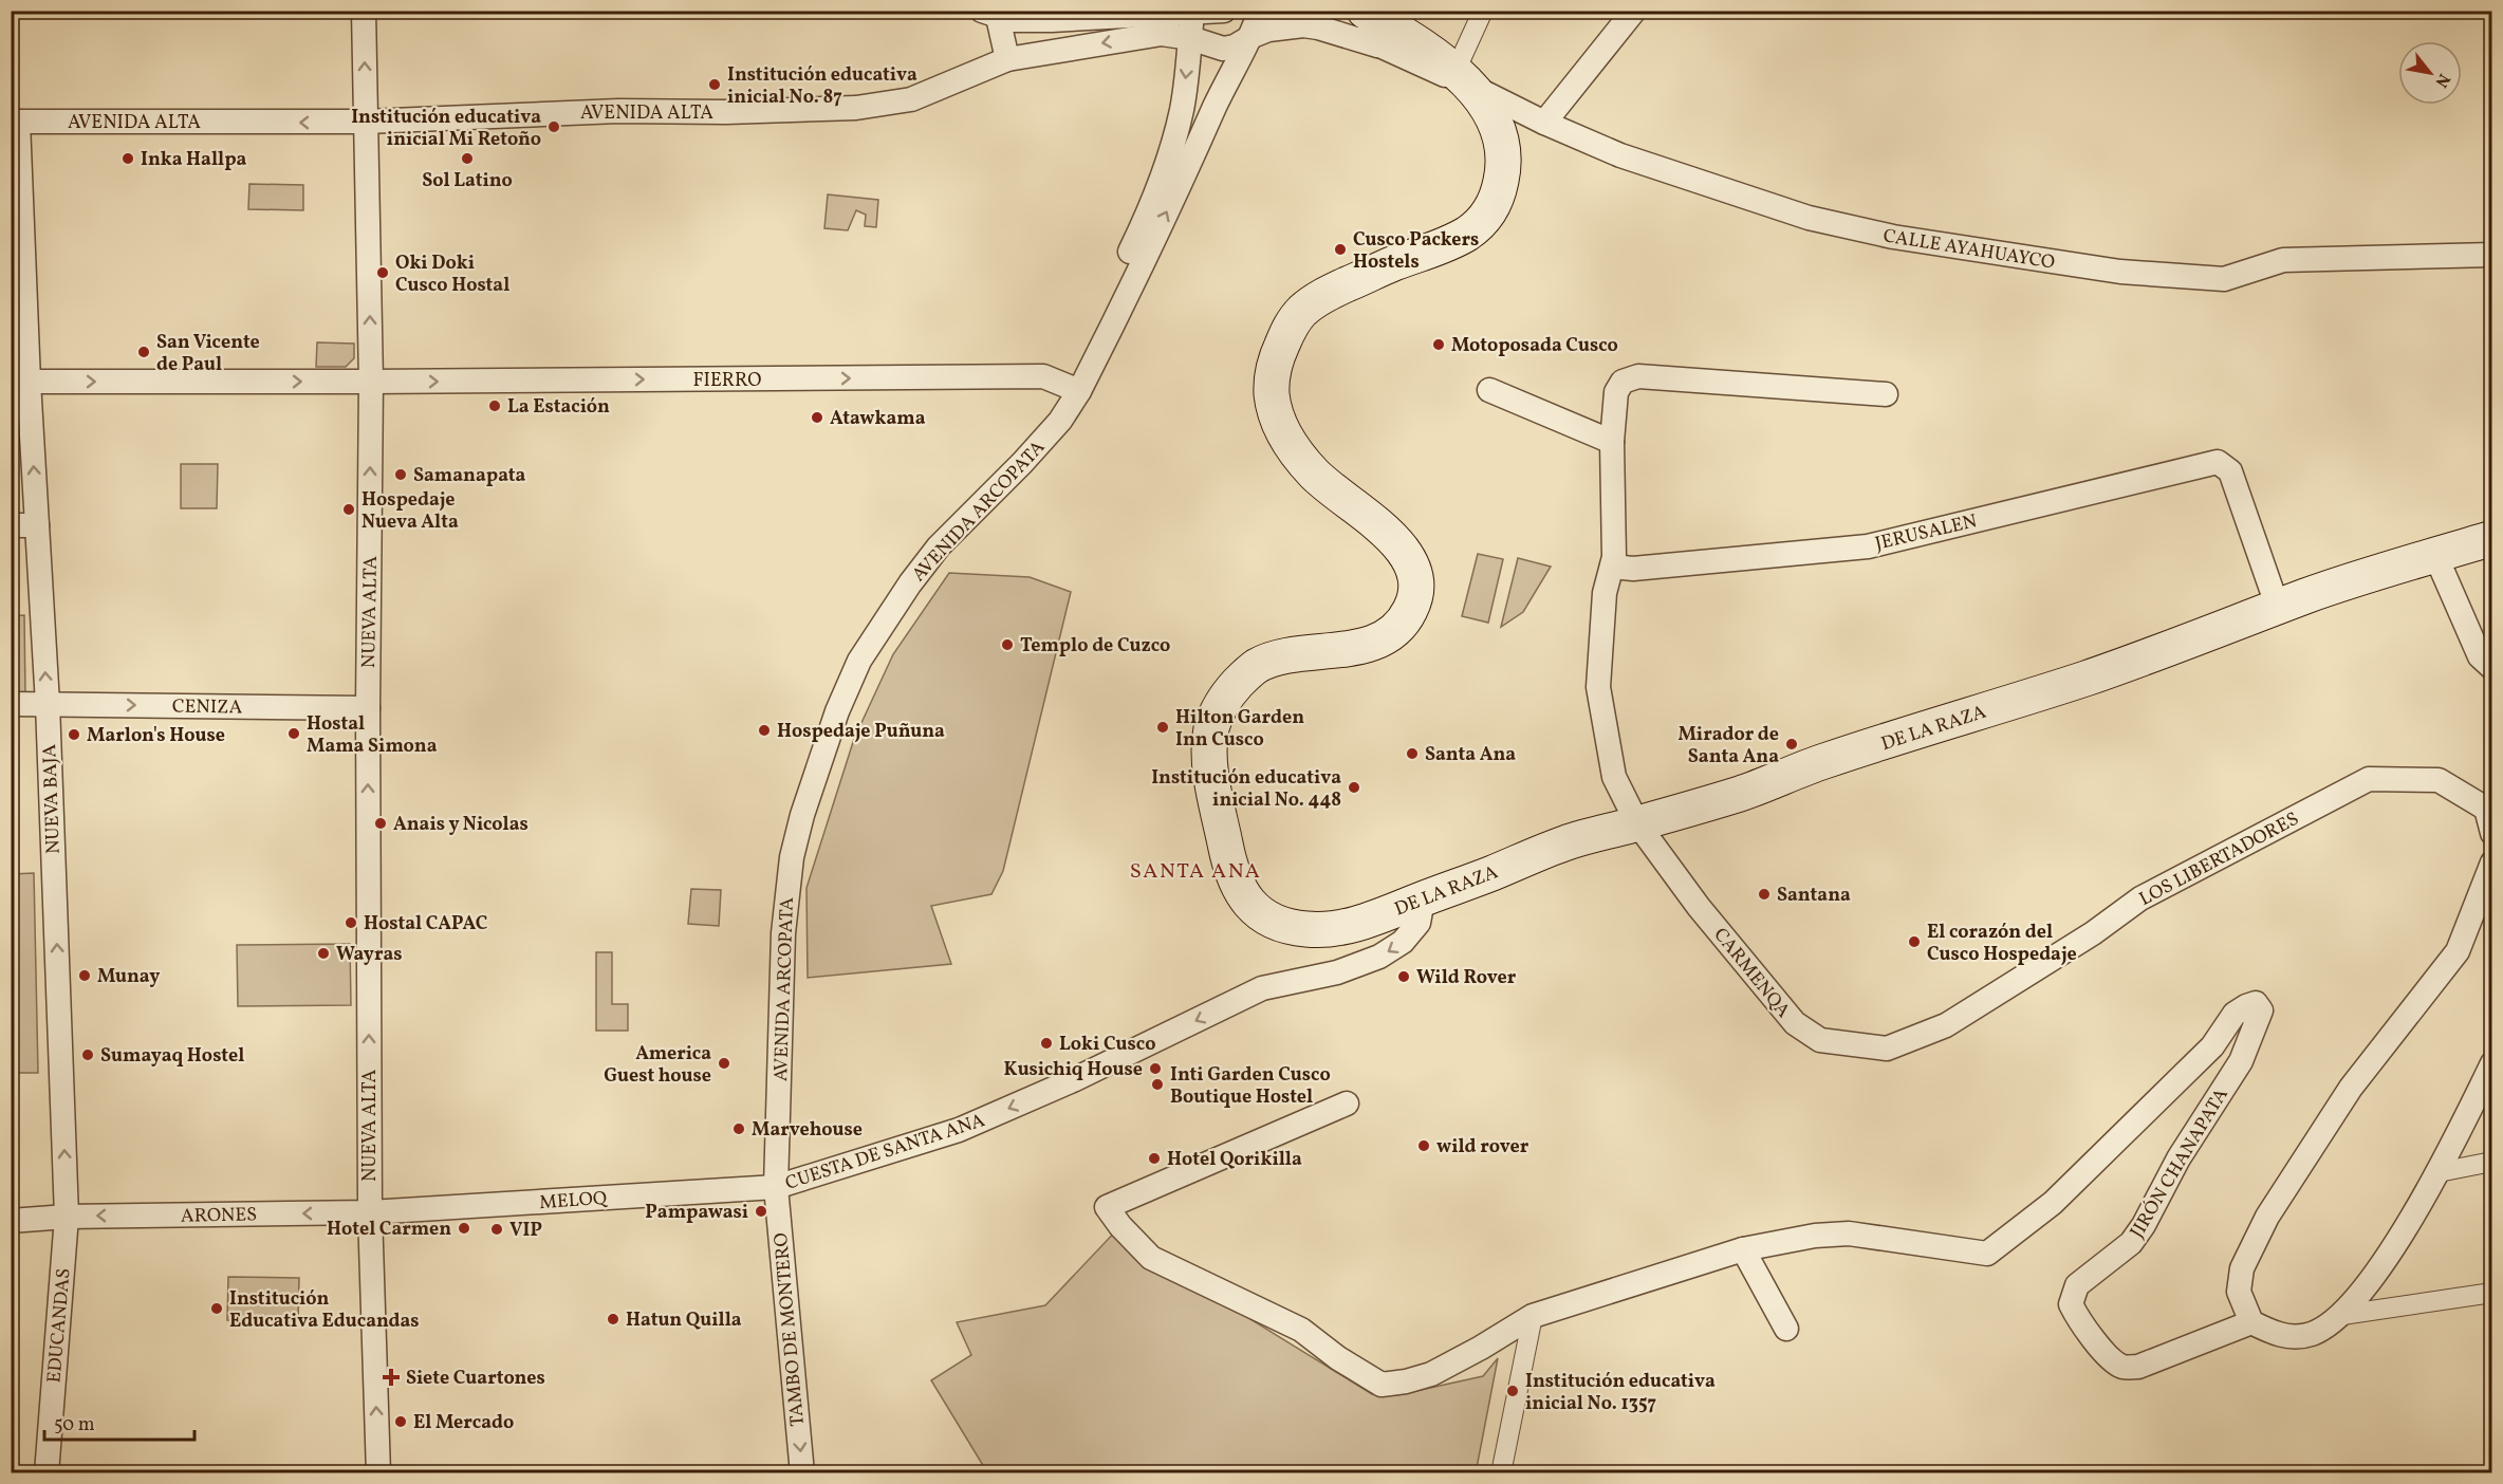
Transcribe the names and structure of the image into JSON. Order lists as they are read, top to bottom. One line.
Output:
{"streets":{"main road":["DE LA RAZA"],"street":["AVENIDA ALTA","CALLE AYAHUAYCO","FIERRO","AVENIDA ARCOPATA","JERUSALEN","NUEVA ALTA","CENIZA","NUEVA BAJA","LOS LIBERTADORES","CARMENQA","CUESTA DE SANTA ANA","JIRÓN CHANAPATA","MELOQ","ARONES","EDUCANDAS","TAMBO DE MONTERO"]},"crossings":[["AVENIDA ALTA","CALLE AYAHUAYCO"],["AVENIDA ALTA","AVENIDA ARCOPATA"],["AVENIDA ALTA","NUEVA ALTA"],["AVENIDA ALTA","NUEVA BAJA"],["CALLE AYAHUAYCO","DE LA RAZA"],["FIERRO","AVENIDA ARCOPATA"],["FIERRO","NUEVA ALTA"],["FIERRO","NUEVA BAJA"],["AVENIDA ARCOPATA","CUESTA DE SANTA ANA"],["AVENIDA ARCOPATA","MELOQ"],["AVENIDA ARCOPATA","TAMBO DE MONTERO"],["JERUSALEN","DE LA RAZA"],["JERUSALEN","CARMENQA"],["NUEVA ALTA","CENIZA"],["NUEVA ALTA","MELOQ"],["NUEVA ALTA","ARONES"],["CENIZA","NUEVA BAJA"],["DE LA RAZA","CARMENQA"],["DE LA RAZA","CUESTA DE SANTA ANA"],["NUEVA BAJA","ARONES"],["NUEVA BAJA","EDUCANDAS"],["LOS LIBERTADORES","CARMENQA"],["CUESTA DE SANTA ANA","MELOQ"],["CUESTA DE SANTA ANA","TAMBO DE MONTERO"],["MELOQ","ARONES"],["MELOQ","TAMBO DE MONTERO"],["ARONES","EDUCANDAS"]],"one_way":["FIERRO","NUEVA ALTA","CENIZA","NUEVA BAJA","CUESTA DE SANTA ANA","ARONES","TAMBO DE MONTERO"],"districts":["SANTA ANA"],"places":{"other":["Institución educativa inicial No. 87","Institución educativa inicial Mi Retoño","Inka Hallpa","Sol Latino","Cusco Packers Hostels","Oki Doki Cusco Hostal","Motoposada Cusco","San Vicente de Paul","La Estación","Atawkama","Samanapata","Hospedaje Nueva Alta","Templo de Cuzco","Hilton Garden Inn Cusco","Hospedaje Puñuna","Hostal Mama Simona","Marlon's House","Mirador de Santa Ana","Santa Ana","Institución educativa inicial No. 448","Anais y Nicolas","Santana","Hostal CAPAC","El corazón del Cusco Hospedaje","Wayras","Munay","Wild Rover","Loki Cusco","Sumayaq Hostel","America Guest house","Kusichiq House","Inti Garden Cusco Boutique Hostel","Marvehouse","wild rover","Hotel Qorikilla","Pampawasi","Hotel Carmen","VIP","Institución Educativa Educandas","Hatun Quilla","Institución educativa inicial No. 1357","El Mercado"],"health":["Siete Cuartones"]},"scale_bar":"50 m","north":"bottom right"}
